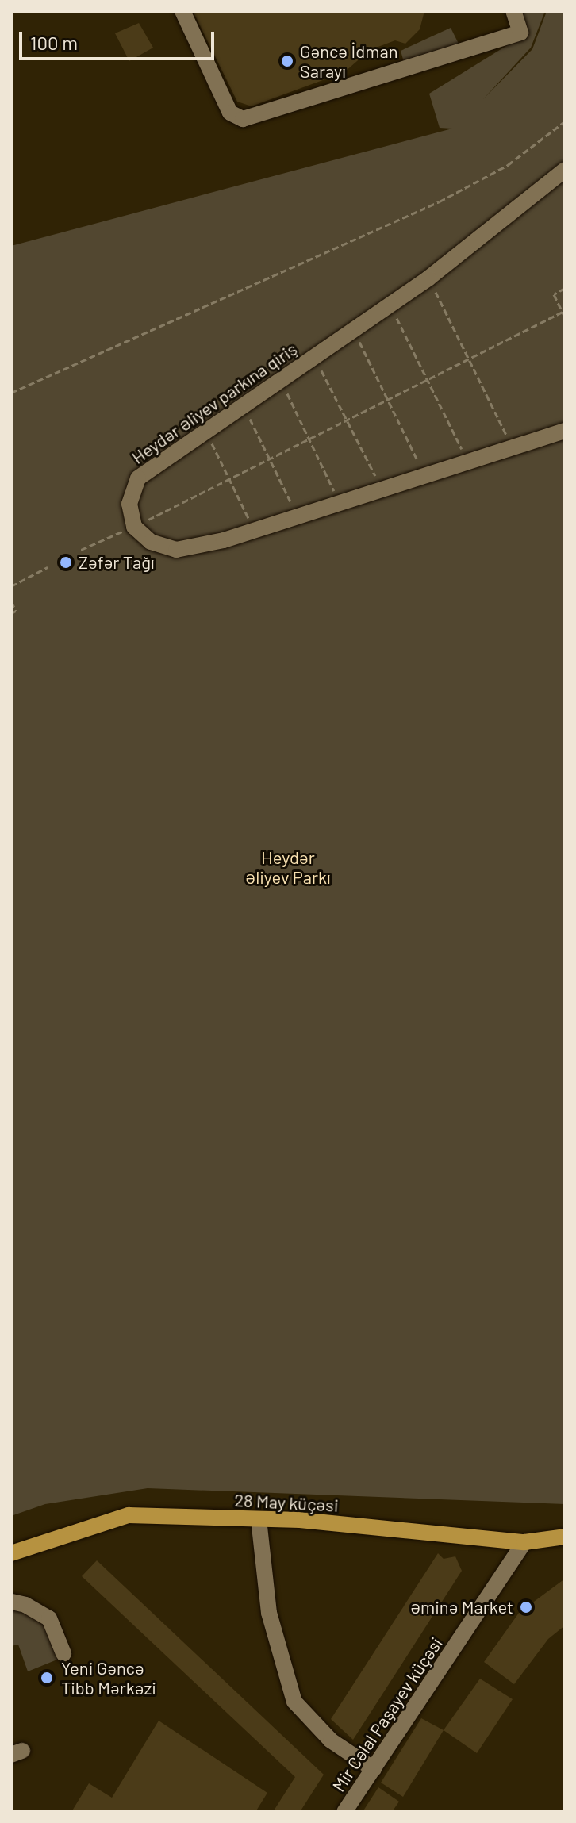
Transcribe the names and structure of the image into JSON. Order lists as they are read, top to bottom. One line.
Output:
{"streets":{"main road":["28 May küçəsi"],"street":["Heydər Əliyev parkına qiriş","Mir Cəlal Paşayev küçəsi"]},"crossings":[["28 May küçəsi","Mir Cəlal Paşayev küçəsi"]],"parks":["Heydər Əliyev Parkı"],"places":["Gəncə İdman Sarayı","Zəfər Tağı","Əminə Market","Yeni Gəncə Tibb Mərkəzi"],"scale_bar":"100 m"}
